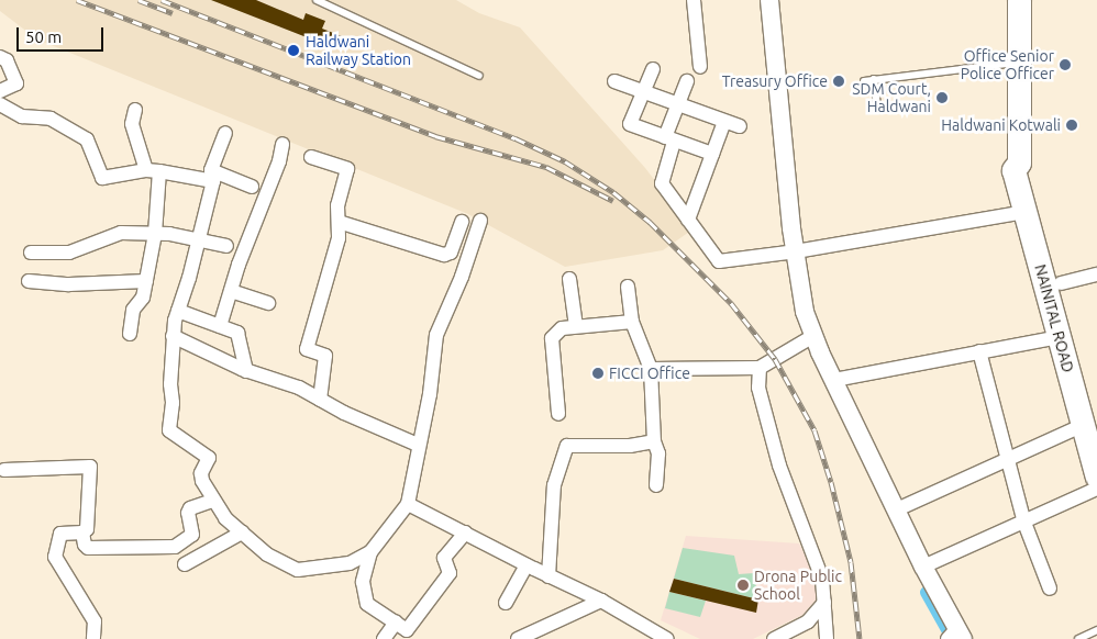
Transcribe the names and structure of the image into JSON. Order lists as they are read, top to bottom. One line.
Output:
{"streets":{"highway":["NAINITAL ROAD"]},"places":["Haldwani Railway Station","Office Senior Police Officer","Treasury Office","SDM Court, Haldwani","Haldwani Kotwali","FICCI Office","Drona Public School"],"scale_bar":"50 m"}
